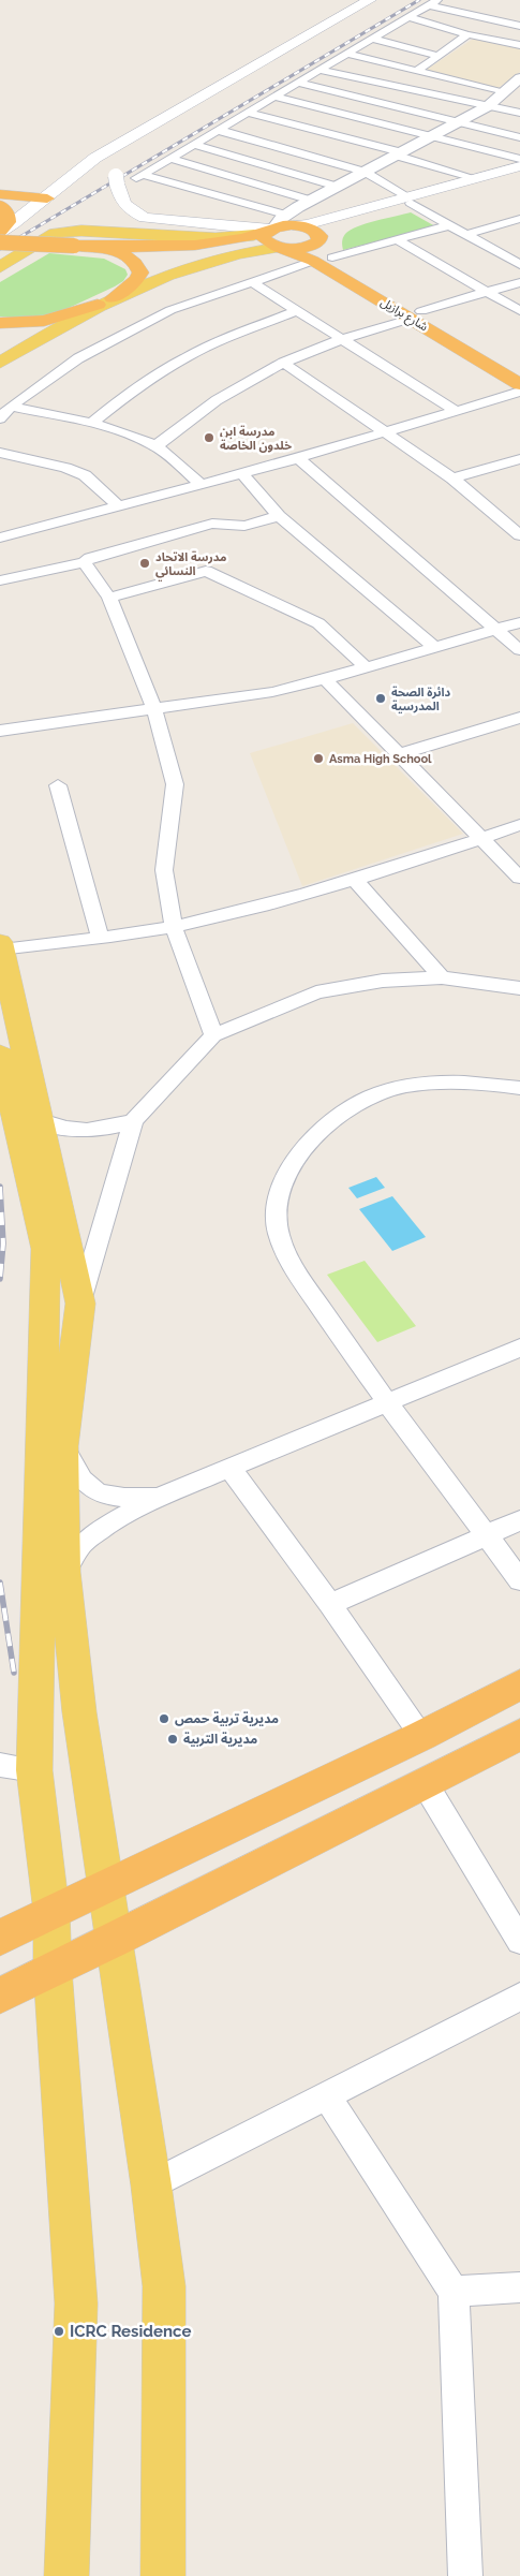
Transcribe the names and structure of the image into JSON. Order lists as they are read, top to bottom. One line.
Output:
{"streets":{"highway":["شارع برازيل"]},"places":["مدرسة ابن خلدون الخاصة","مدرسة الاتحاد النسائي","دائرة الصحة المدرسية","Asma High School","مديرية تربية حمص","مديرية التربية","ICRC Residence"]}
